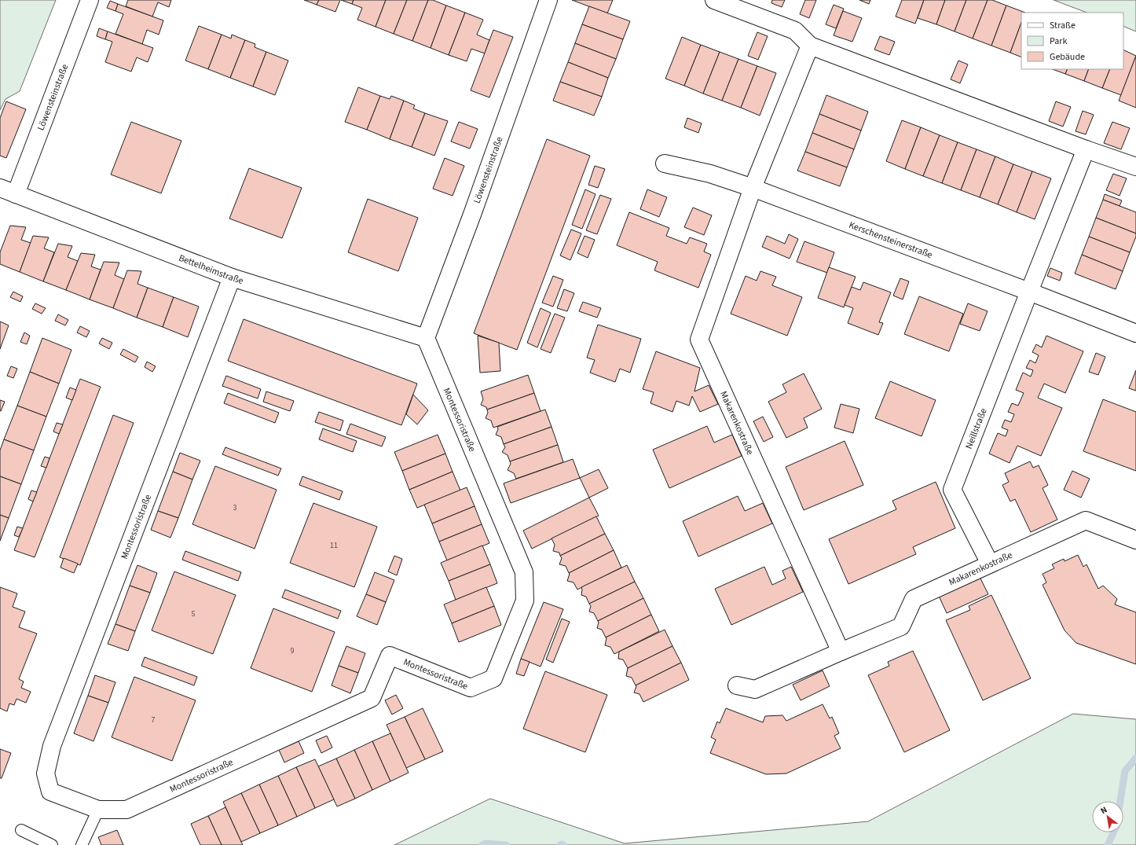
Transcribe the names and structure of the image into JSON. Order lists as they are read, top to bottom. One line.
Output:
{"streets":{"street":["Löwensteinstraße","Kerschensteinerstraße","Bettelheimstraße","Montessoristraße","Makarenkostraße","Neillstraße"]},"crossings":[["Löwensteinstraße","Bettelheimstraße"],["Löwensteinstraße","Montessoristraße"],["Kerschensteinerstraße","Makarenkostraße"],["Kerschensteinerstraße","Neillstraße"],["Bettelheimstraße","Montessoristraße"],["Makarenkostraße","Neillstraße"]],"house_numbers":["3","11","5","9","7"],"legend":["Straße","Park","Gebäude"],"north":"top left"}
